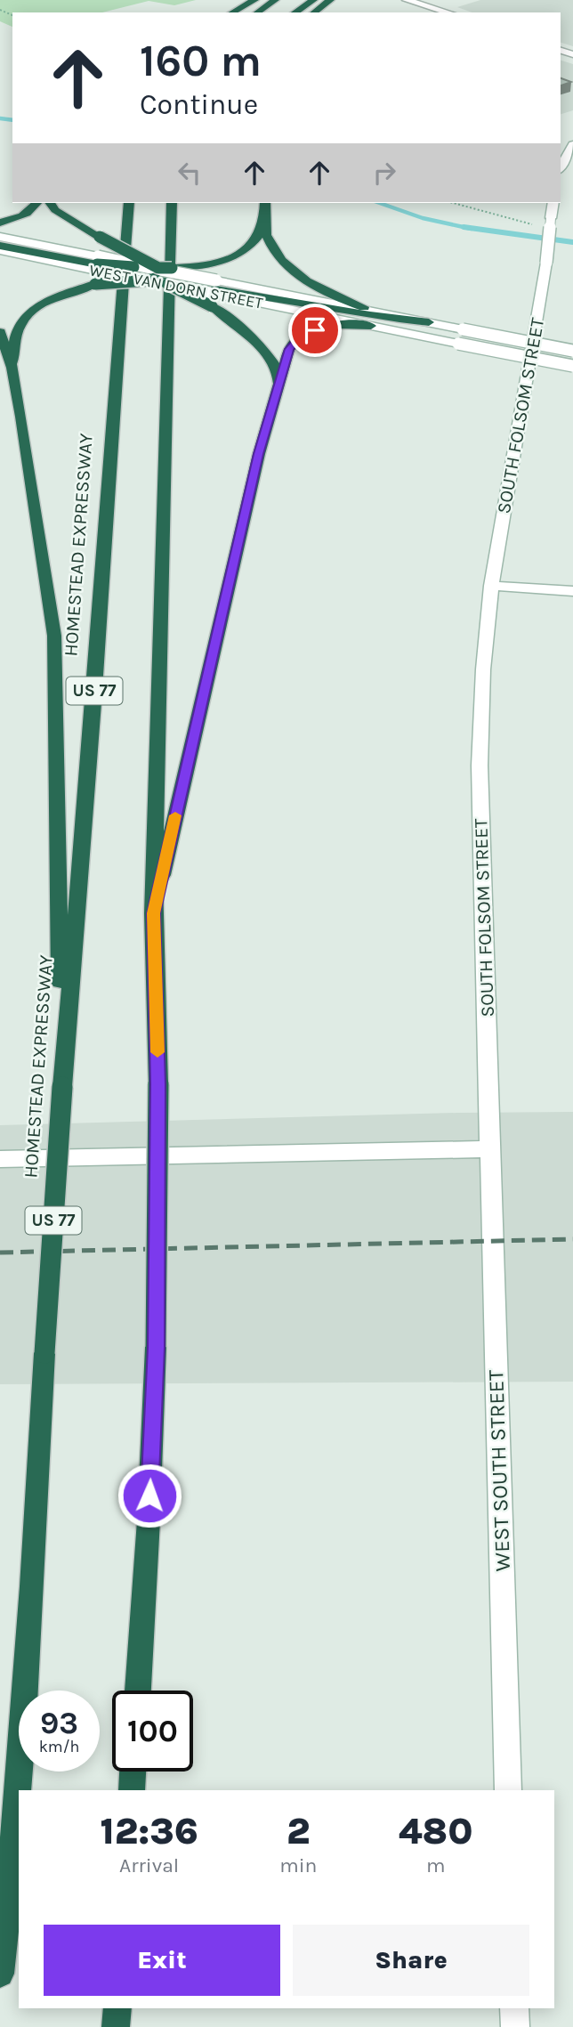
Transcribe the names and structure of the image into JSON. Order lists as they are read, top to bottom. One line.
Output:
{"streets":{"highway":["HOMESTEAD EXPRESSWAY","US 77"],"main road":["WEST VAN DORN STREET","SOUTH FOLSOM STREET","WEST SOUTH STREET"]},"crossings":[["SOUTH FOLSOM STREET","WEST SOUTH STREET"]],"page":{"turn":["160 m","Continue"],"speed":"93 km/h","limit":"100","eta":["12:36","Arrival","2","min","480","m"],"buttons":["Exit","Share"]}}
